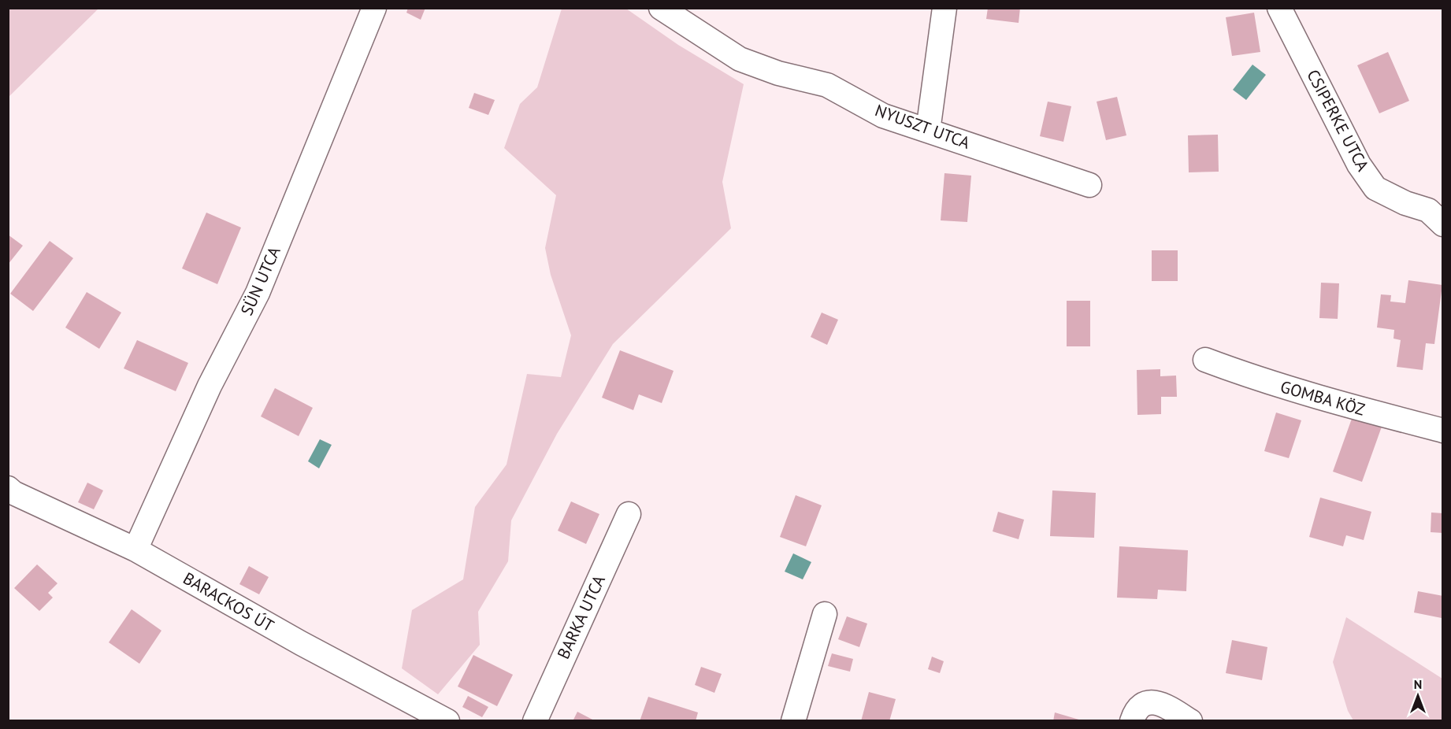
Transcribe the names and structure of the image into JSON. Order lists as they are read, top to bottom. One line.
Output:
{"streets":{"street":["CSIPERKE UTCA","NYUSZT UTCA","SÜN UTCA","GOMBA KÖZ","BARACKOS ÚT","BARKA UTCA"]},"crossings":[["SÜN UTCA","BARACKOS ÚT"]],"north":"top"}
